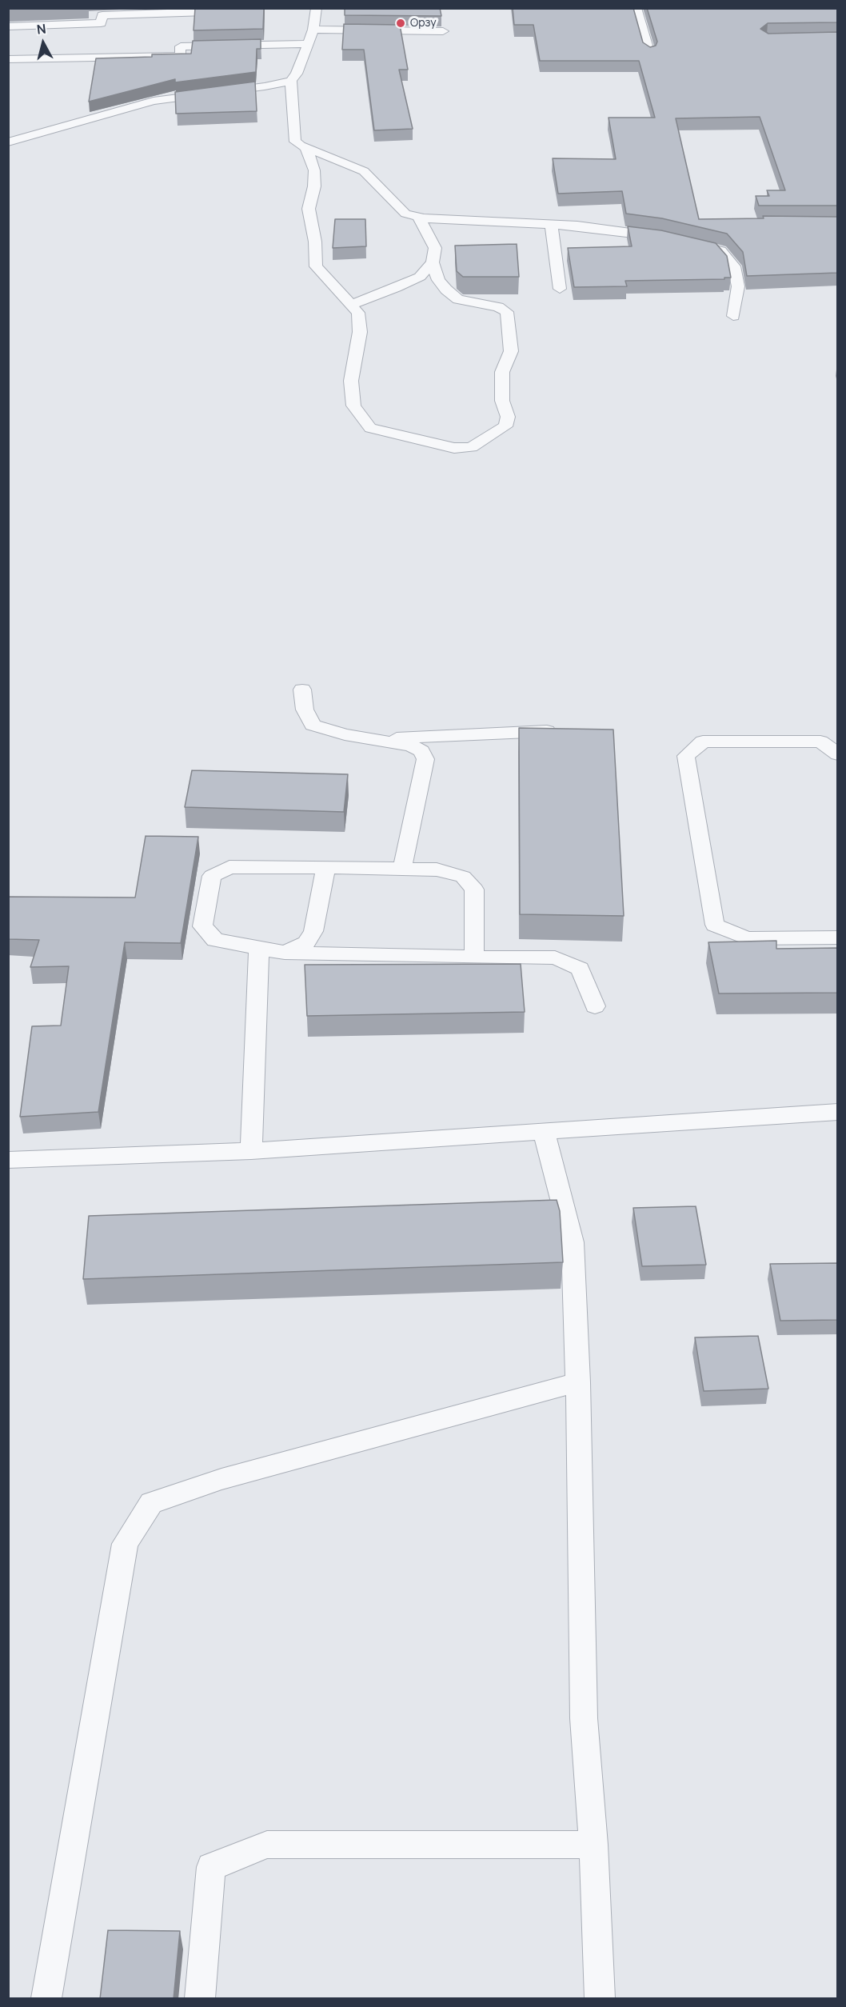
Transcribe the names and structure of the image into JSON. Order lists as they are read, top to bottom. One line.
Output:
{"places":["Орзу"],"north":"top"}
